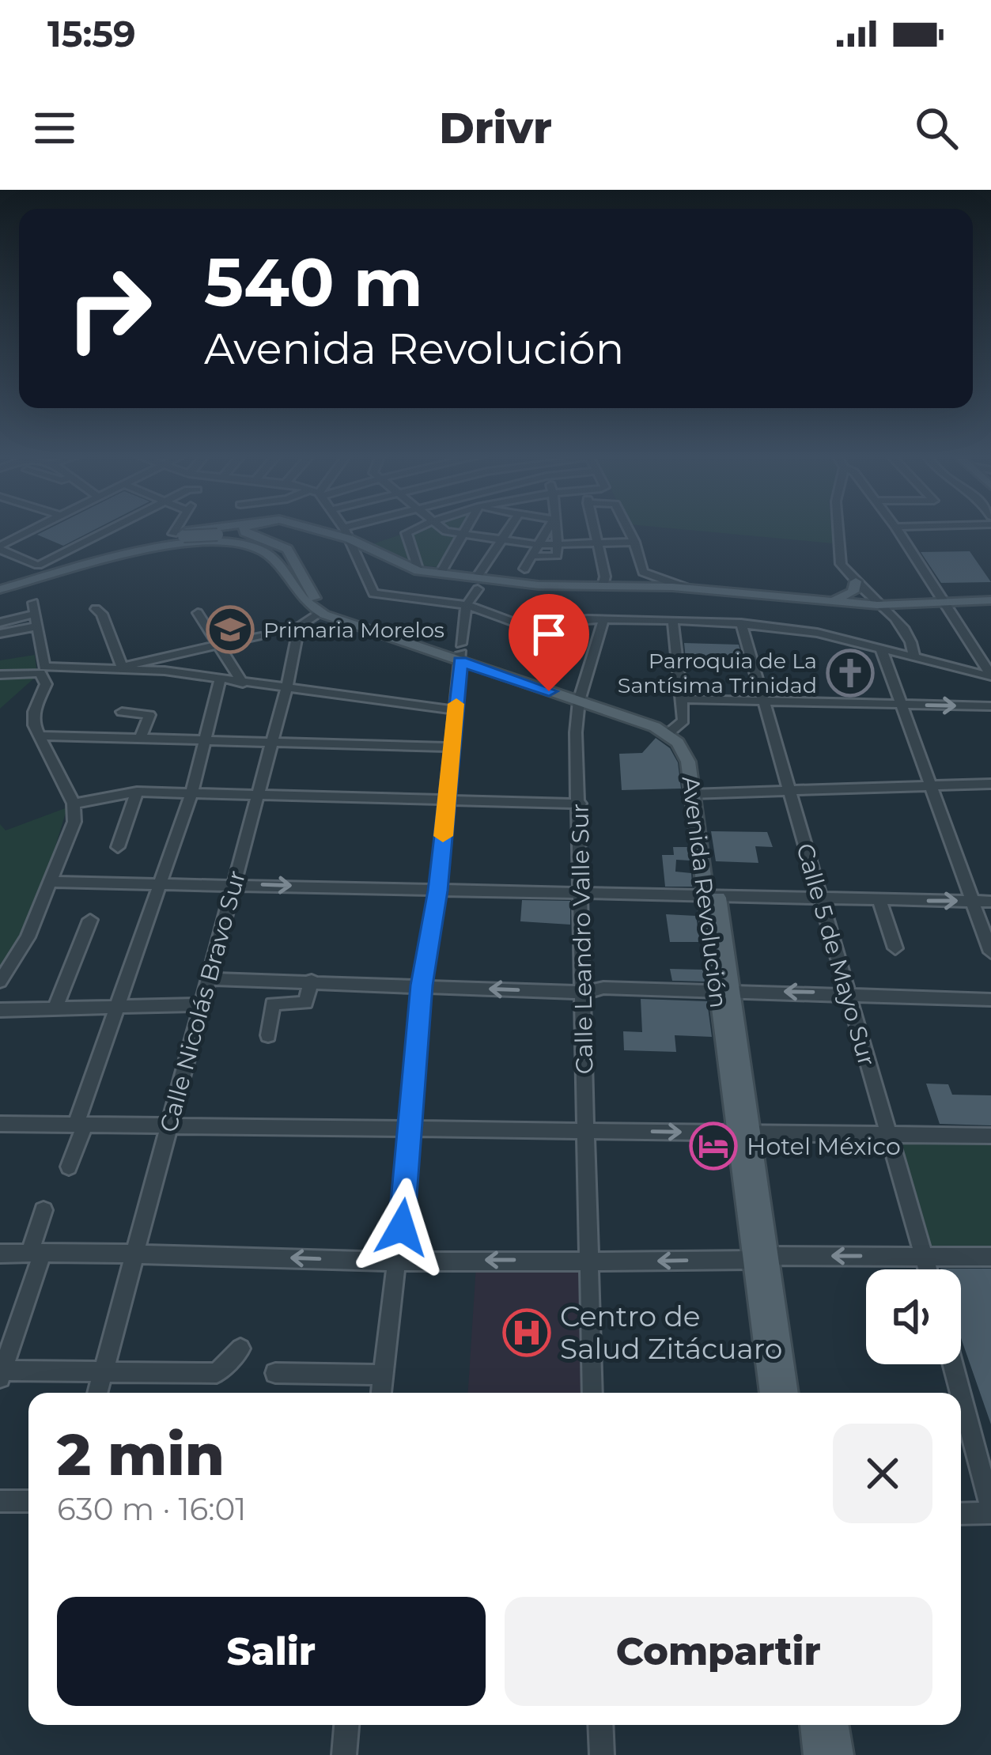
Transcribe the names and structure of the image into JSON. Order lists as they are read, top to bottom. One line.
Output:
{"streets":{"main road":["Avenida Revolución"],"street":["Calle Leandro Valle Sur","Calle 5 de Mayo Sur","Calle Nicolás Bravo Sur"]},"places":{"school or university":["Primaria Morelos"],"church":["Parroquia de La Santísima Trinidad"],"hotel":["Hotel México"],"hospital":["Centro de Salud Zitácuaro"]},"page":{"status":"15:59","header":"Drivr","turn":["540 m","Avenida Revolución"],"heading":["2 min","630 m · 16:01"],"buttons":["Salir","Compartir"]}}
